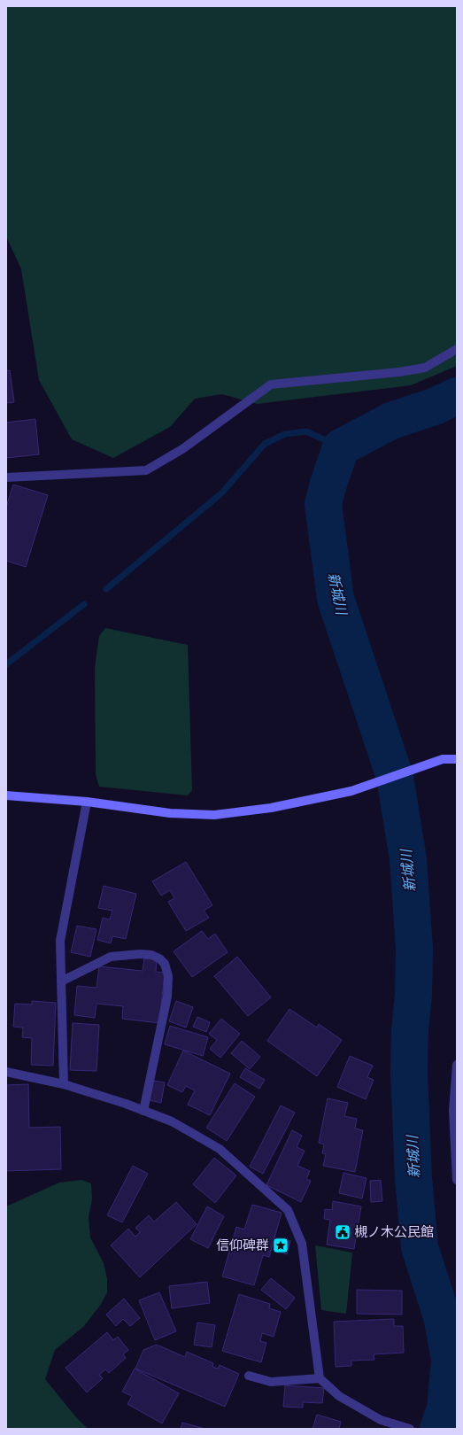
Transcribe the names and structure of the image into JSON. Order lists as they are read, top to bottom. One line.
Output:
{"water":["新城川"],"places":{"public building":["槻ノ木公民館"],"place":["信仰碑群"]}}
